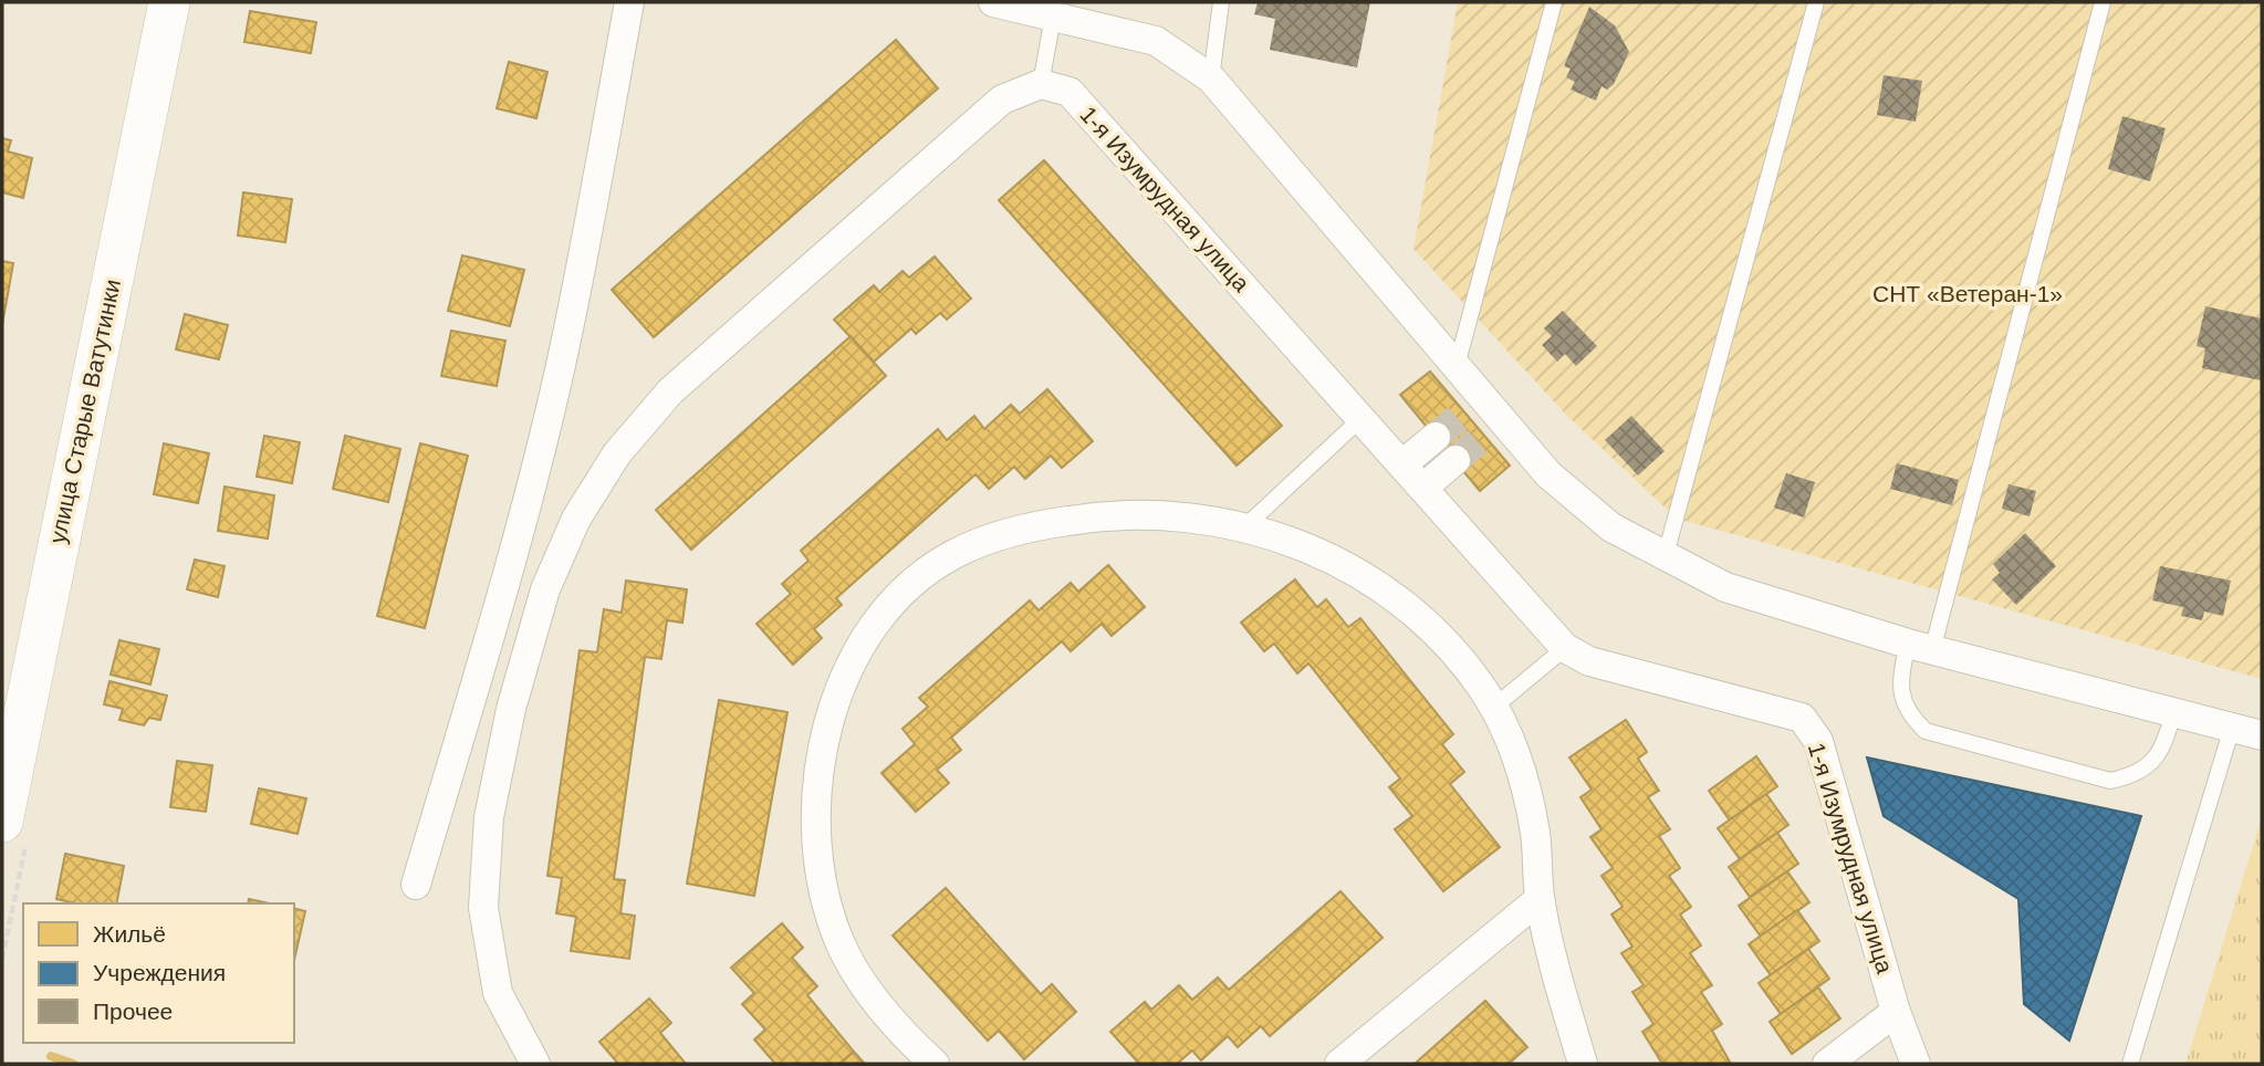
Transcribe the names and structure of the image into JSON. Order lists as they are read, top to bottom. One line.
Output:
{"streets":{"main road":["улица Старые Ватутинки"],"street":["1-я Изумрудная улица"]},"parks":["СНТ «Ветеран-1»"],"legend":["Жильё","Учреждения","Прочее"]}
